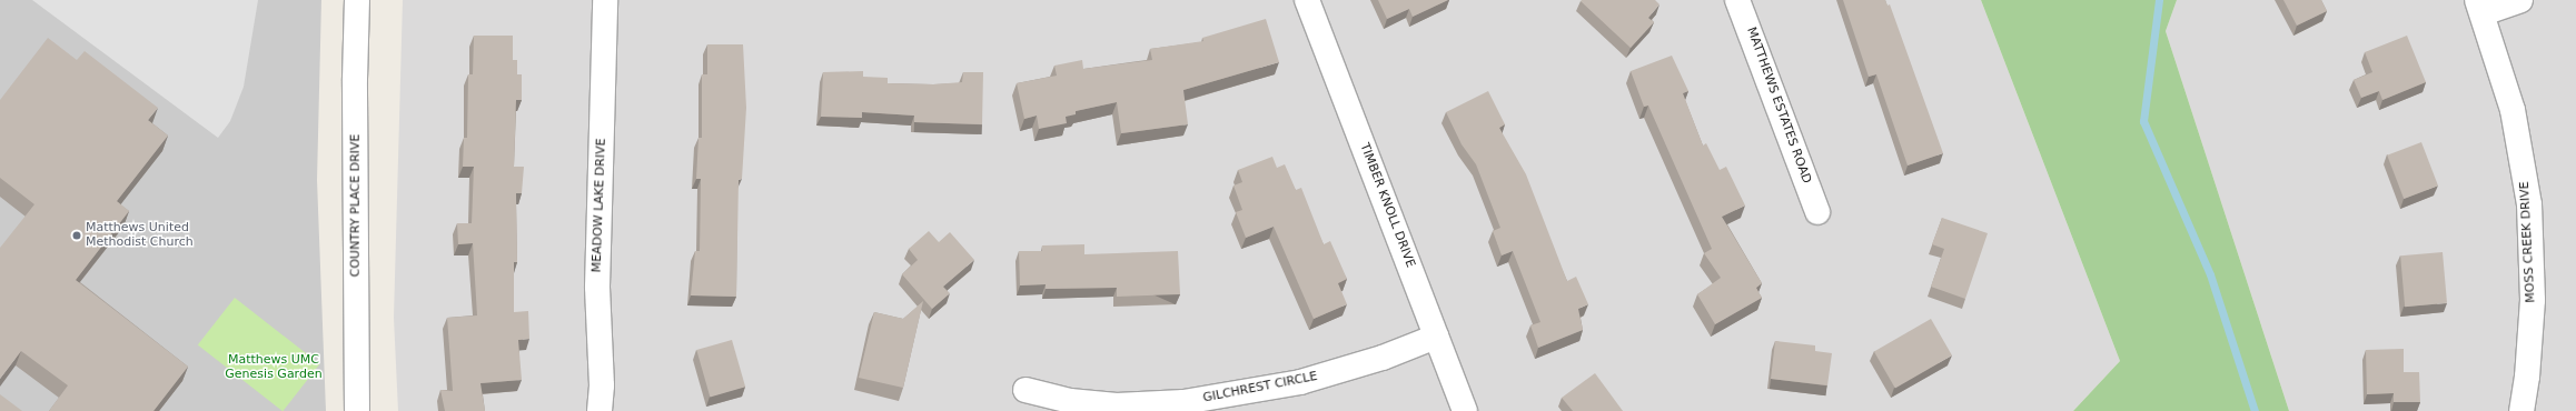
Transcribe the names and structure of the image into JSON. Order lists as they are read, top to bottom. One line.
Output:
{"streets":{"street":["MATTHEWS ESTATES ROAD","COUNTRY PLACE DRIVE","MEADOW LAKE DRIVE","TIMBER KNOLL DRIVE","MOSS CREEK DRIVE","GILCHREST CIRCLE"]},"crossings":[["TIMBER KNOLL DRIVE","GILCHREST CIRCLE"]],"parks":["Matthews UMC Genesis Garden"],"places":["Matthews United Methodist Church"]}
